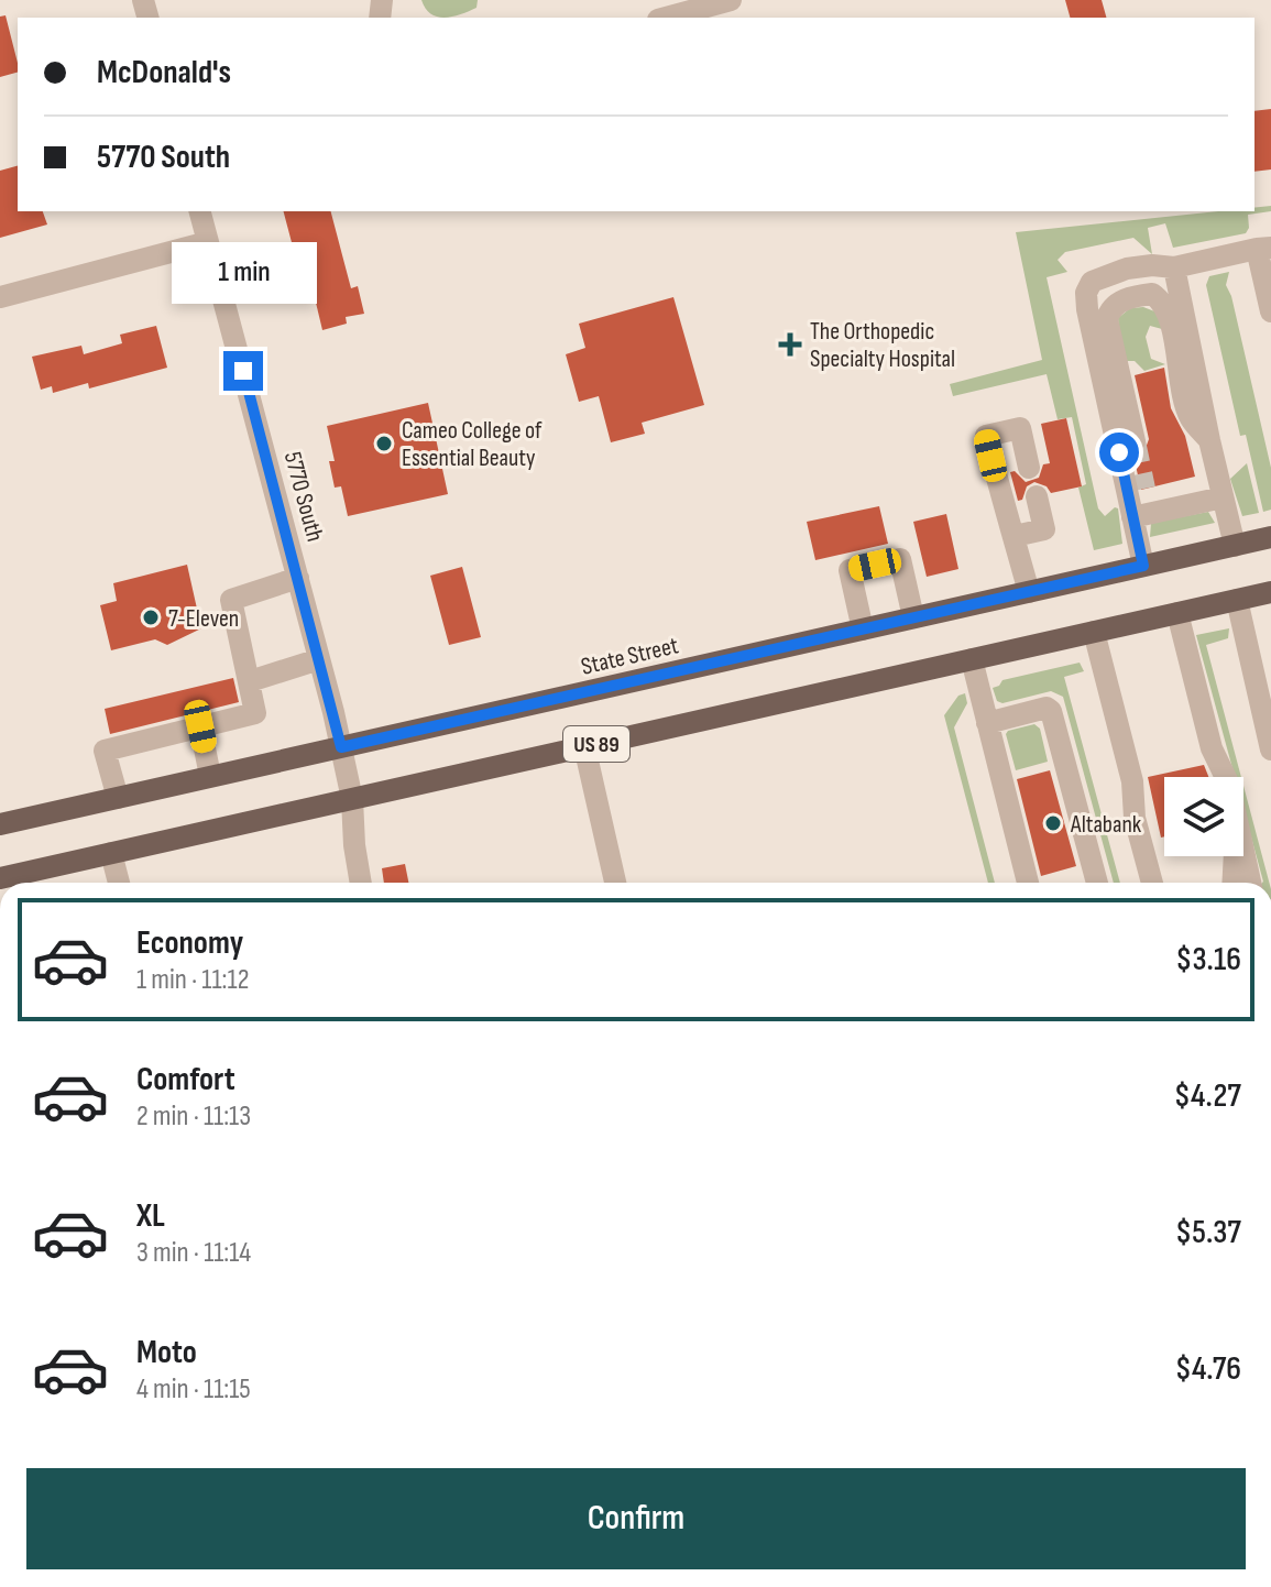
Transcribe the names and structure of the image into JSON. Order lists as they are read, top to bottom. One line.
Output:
{"streets":{"main road":["State Street","US 89"],"street":["5770 South"]},"crossings":[["5770 South","State Street"],["5770 South","US 89"]],"places":{"health":["The Orthopedic Specialty Hospital"],"other":["Cameo College of Essential Beauty","7-Eleven","Altabank"]},"page":{"banner":["McDonald's","5770 South"],"bubble":"1 min","list":[{"name":"Economy","note":"1 min · 11:12","value":"$3.16"},{"name":"Comfort","note":"2 min · 11:13","value":"$4.27"},{"name":"XL","note":"3 min · 11:14","value":"$5.37"},{"name":"Moto","note":"4 min · 11:15","value":"$4.76"}],"buttons":"Confirm"}}
